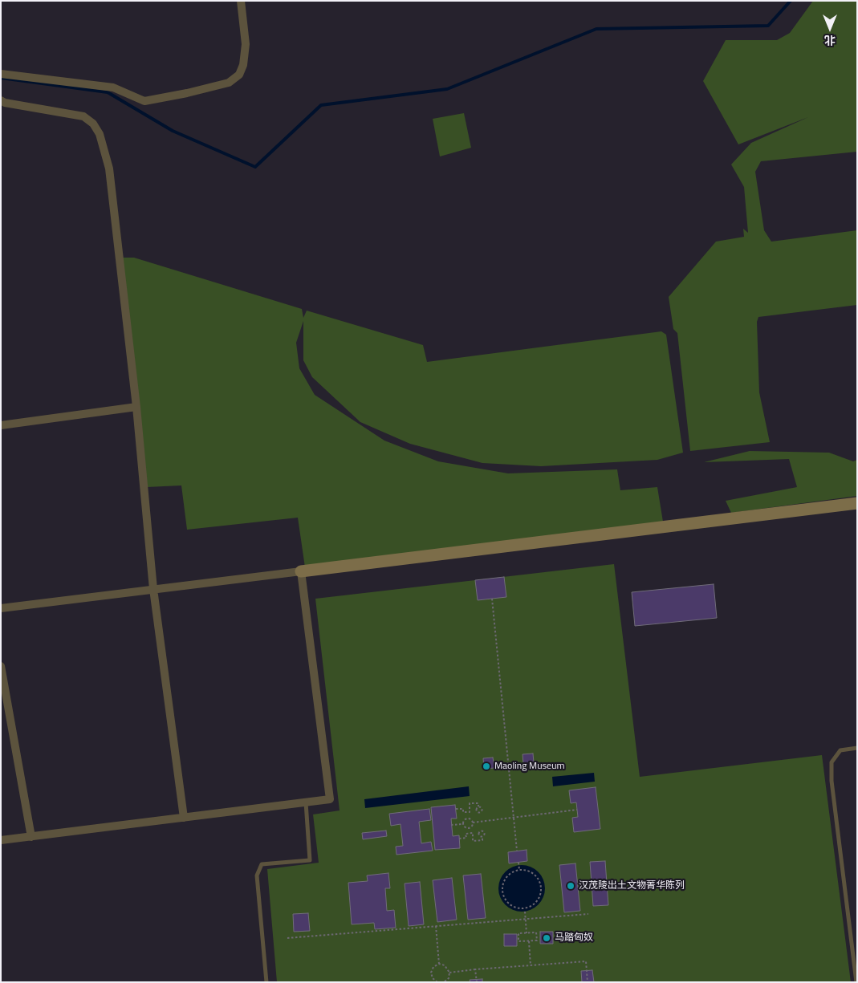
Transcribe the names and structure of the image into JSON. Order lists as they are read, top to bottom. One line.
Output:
{"places":["Maoling Museum","汉茂陵出土文物菁华陈列","马踏匈奴"],"north":"bottom"}
